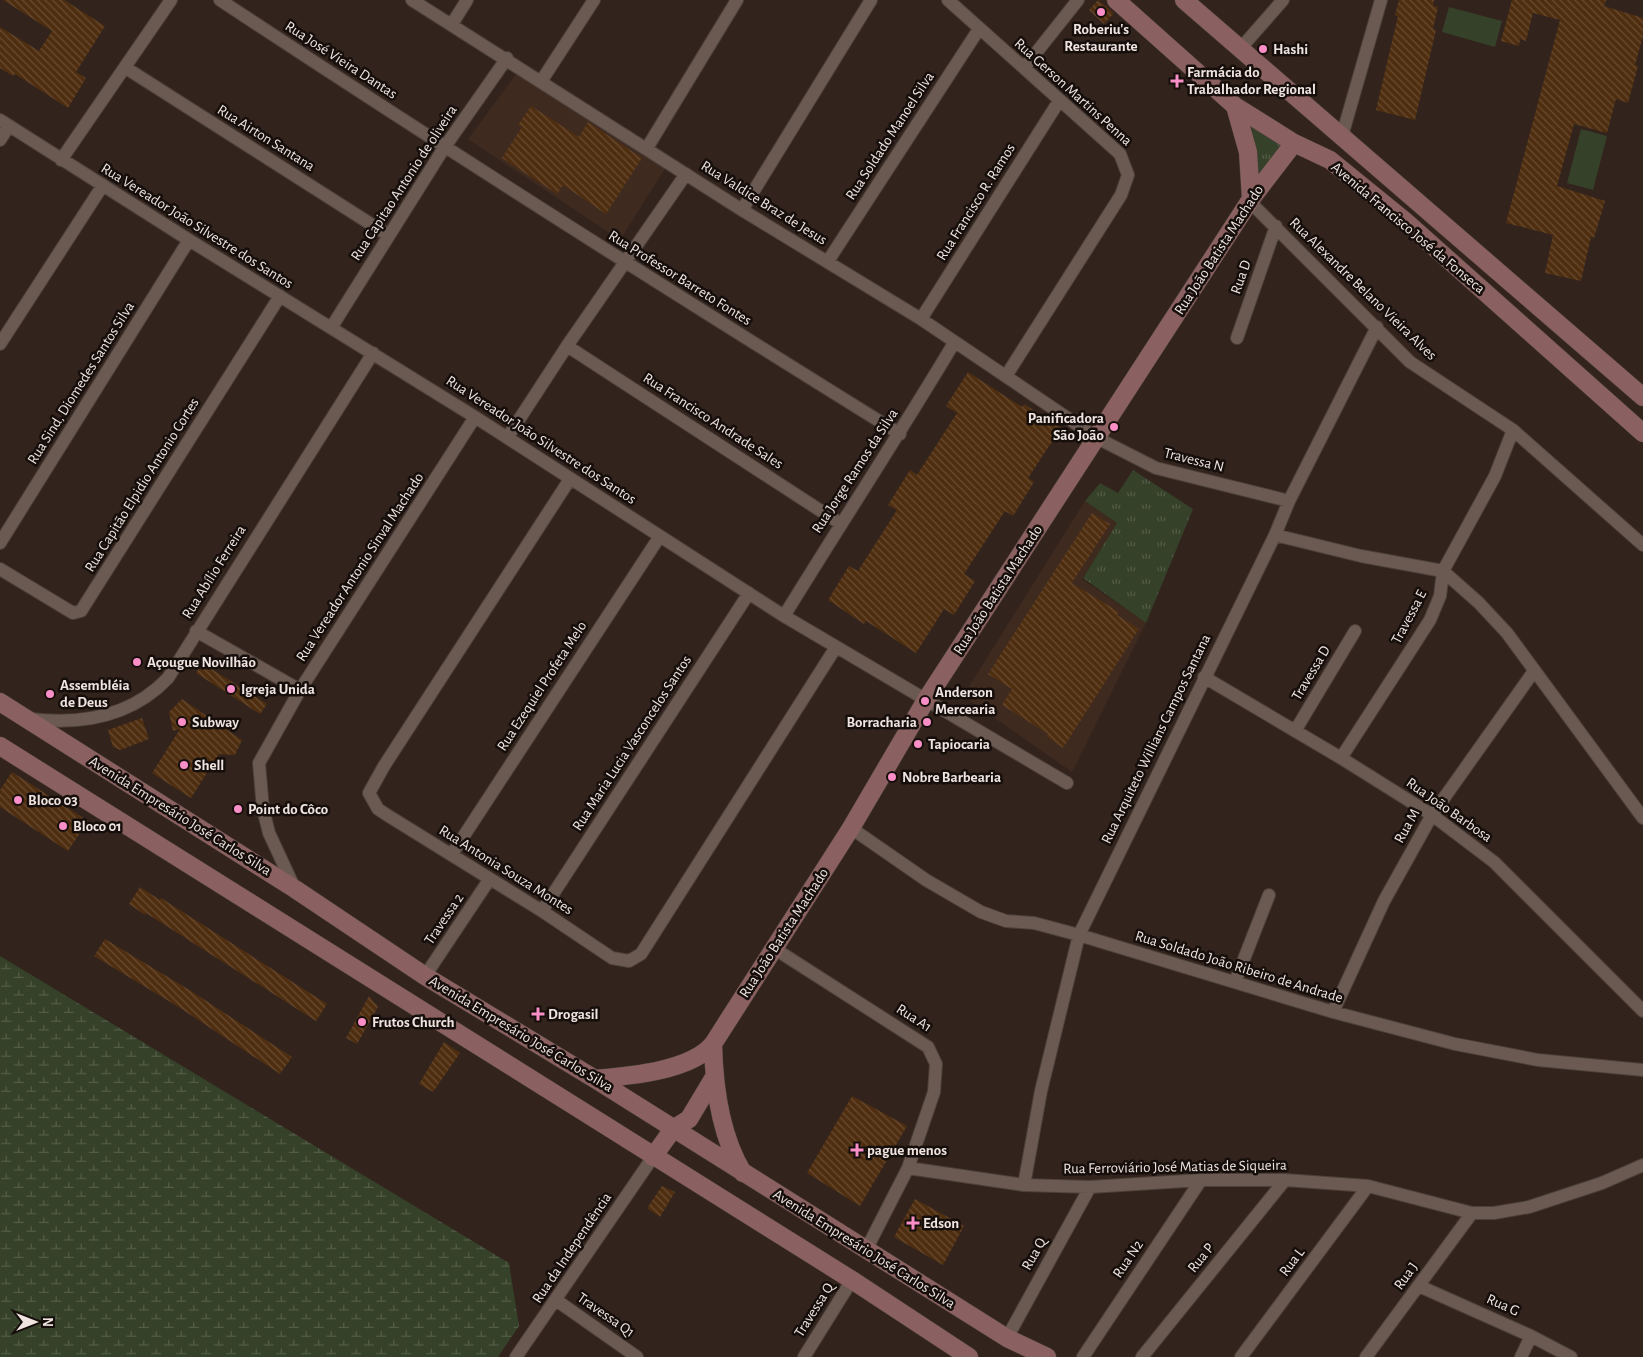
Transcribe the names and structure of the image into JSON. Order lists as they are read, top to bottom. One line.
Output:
{"streets":{"main road":["Avenida Francisco José da Fonseca","Rua João Batista Machado","Avenida Empresário José Carlos Silva"],"street":["Rua José Vieira Dantas","Rua Gerson Martins Penna","Rua Soldado Manoel Silva","Rua Airton Santana","Rua Capitao Antonio de oliveira","Rua Francisco R. Ramos","Rua Valdice Braz de Jesus","Rua Vereador João Silvestre dos Santos","Rua D","Rua Professor Barreto Fontes","Rua Alexandre Belano Vieira Alves","Rua Sind, Diomedes Santos Silva","Rua Francisco Andrade Sales","Travessa N","Rua Jorge Ramos da Silva","Rua Capitão Elpidio Antonio Cortes","Rua Vereador Antonio Sinval Machado","Rua Abílio Ferreira","Travessa E","Travessa D","Rua Ezequiel Profeta Melo","Rua Arquiteto Willians Campos Santana","Rua Maria Lucia Vasconcelos Santos","Rua João Barbosa","Rua M","Rua Antonia Souza Montes","Travessa 2","Rua Soldado João Ribeiro de Andrade","Rua A1","Rua Ferroviário José Matias de Siqueira","Rua da Independência","Rua Q","Rua P","Rua N2","Rua L","Rua J","Rua G","Travessa Q","Travessa Q1"]},"crossings":[["Rua José Vieira Dantas","Rua Capitao Antonio de oliveira"],["Rua José Vieira Dantas","Rua Professor Barreto Fontes"],["Rua Gerson Martins Penna","Rua Soldado Manoel Silva"],["Rua Gerson Martins Penna","Rua Francisco R. Ramos"],["Rua Gerson Martins Penna","Rua Valdice Braz de Jesus"],["Rua Soldado Manoel Silva","Rua Valdice Braz de Jesus"],["Rua Airton Santana","Rua Capitao Antonio de oliveira"],["Rua Capitao Antonio de oliveira","Rua Valdice Braz de Jesus"],["Rua Capitao Antonio de oliveira","Rua Vereador João Silvestre dos Santos"],["Rua Capitao Antonio de oliveira","Rua Professor Barreto Fontes"],["Rua Francisco R. Ramos","Rua Valdice Braz de Jesus"],["Rua Valdice Braz de Jesus","Rua João Batista Machado"],["Rua Valdice Braz de Jesus","Travessa N"],["Rua Valdice Braz de Jesus","Rua Jorge Ramos da Silva"],["Rua Vereador João Silvestre dos Santos","Rua João Batista Machado"],["Rua Vereador João Silvestre dos Santos","Rua Sind, Diomedes Santos Silva"],["Rua Vereador João Silvestre dos Santos","Rua Jorge Ramos da Silva"],["Rua Vereador João Silvestre dos Santos","Rua Capitão Elpidio Antonio Cortes"],["Rua Vereador João Silvestre dos Santos","Rua Vereador Antonio Sinval Machado"],["Rua Vereador João Silvestre dos Santos","Rua Abílio Ferreira"],["Rua Vereador João Silvestre dos Santos","Rua Ezequiel Profeta Melo"],["Rua Vereador João Silvestre dos Santos","Rua Maria Lucia Vasconcelos Santos"],["Rua Vereador João Silvestre dos Santos","Rua Antonia Souza Montes"],["Avenida Francisco José da Fonseca","Rua João Batista Machado"],["Rua João Batista Machado","Rua Alexandre Belano Vieira Alves"],["Rua João Batista Machado","Travessa N"],["Rua João Batista Machado","Rua Soldado João Ribeiro de Andrade"],["Rua João Batista Machado","Rua A1"],["Rua D","Rua Alexandre Belano Vieira Alves"],["Rua Professor Barreto Fontes","Rua Jorge Ramos da Silva"],["Rua Alexandre Belano Vieira Alves","Travessa E"],["Rua Alexandre Belano Vieira Alves","Rua Arquiteto Willians Campos Santana"],["Rua Francisco Andrade Sales","Rua Jorge Ramos da Silva"],["Travessa N","Rua Arquiteto Willians Campos Santana"],["Rua Vereador Antonio Sinval Machado","Avenida Empresário José Carlos Silva"],["Rua Abílio Ferreira","Avenida Empresário José Carlos Silva"],["Travessa E","Rua João Barbosa"],["Travessa D","Rua João Barbosa"],["Rua Ezequiel Profeta Melo","Rua Antonia Souza Montes"],["Rua Arquiteto Willians Campos Santana","Rua João Barbosa"],["Rua Arquiteto Willians Campos Santana","Rua Soldado João Ribeiro de Andrade"],["Rua Arquiteto Willians Campos Santana","Rua Ferroviário José Matias de Siqueira"],["Rua Maria Lucia Vasconcelos Santos","Rua Antonia Souza Montes"],["Rua João Barbosa","Rua M"],["Avenida Empresário José Carlos Silva","Travessa 2"],["Avenida Empresário José Carlos Silva","Rua da Independência"],["Avenida Empresário José Carlos Silva","Rua Q"],["Avenida Empresário José Carlos Silva","Travessa Q"],["Rua M","Rua Soldado João Ribeiro de Andrade"],["Rua Antonia Souza Montes","Travessa 2"],["Rua A1","Rua Ferroviário José Matias de Siqueira"],["Rua Ferroviário José Matias de Siqueira","Rua Q"],["Rua Ferroviário José Matias de Siqueira","Rua P"],["Rua Ferroviário José Matias de Siqueira","Rua N2"],["Rua Ferroviário José Matias de Siqueira","Rua L"],["Rua Ferroviário José Matias de Siqueira","Rua J"],["Rua da Independência","Travessa Q1"],["Rua J","Rua G"]],"places":{"other":["Roberiu's Restaurante","Hashi","Panificadora São João","Açougue Novilhão","Igreja Unida","Assembléia de Deus","Anderson Mercearia","Subway","Borracharia","Tapiocaria","Shell","Nobre Barbearia","Bloco 03","Point do Côco","Bloco 01","Frutos Church"],"health":["Farmácia do Trabalhador Regional","Drogasil","pague menos","Edson"]},"north":"right"}
